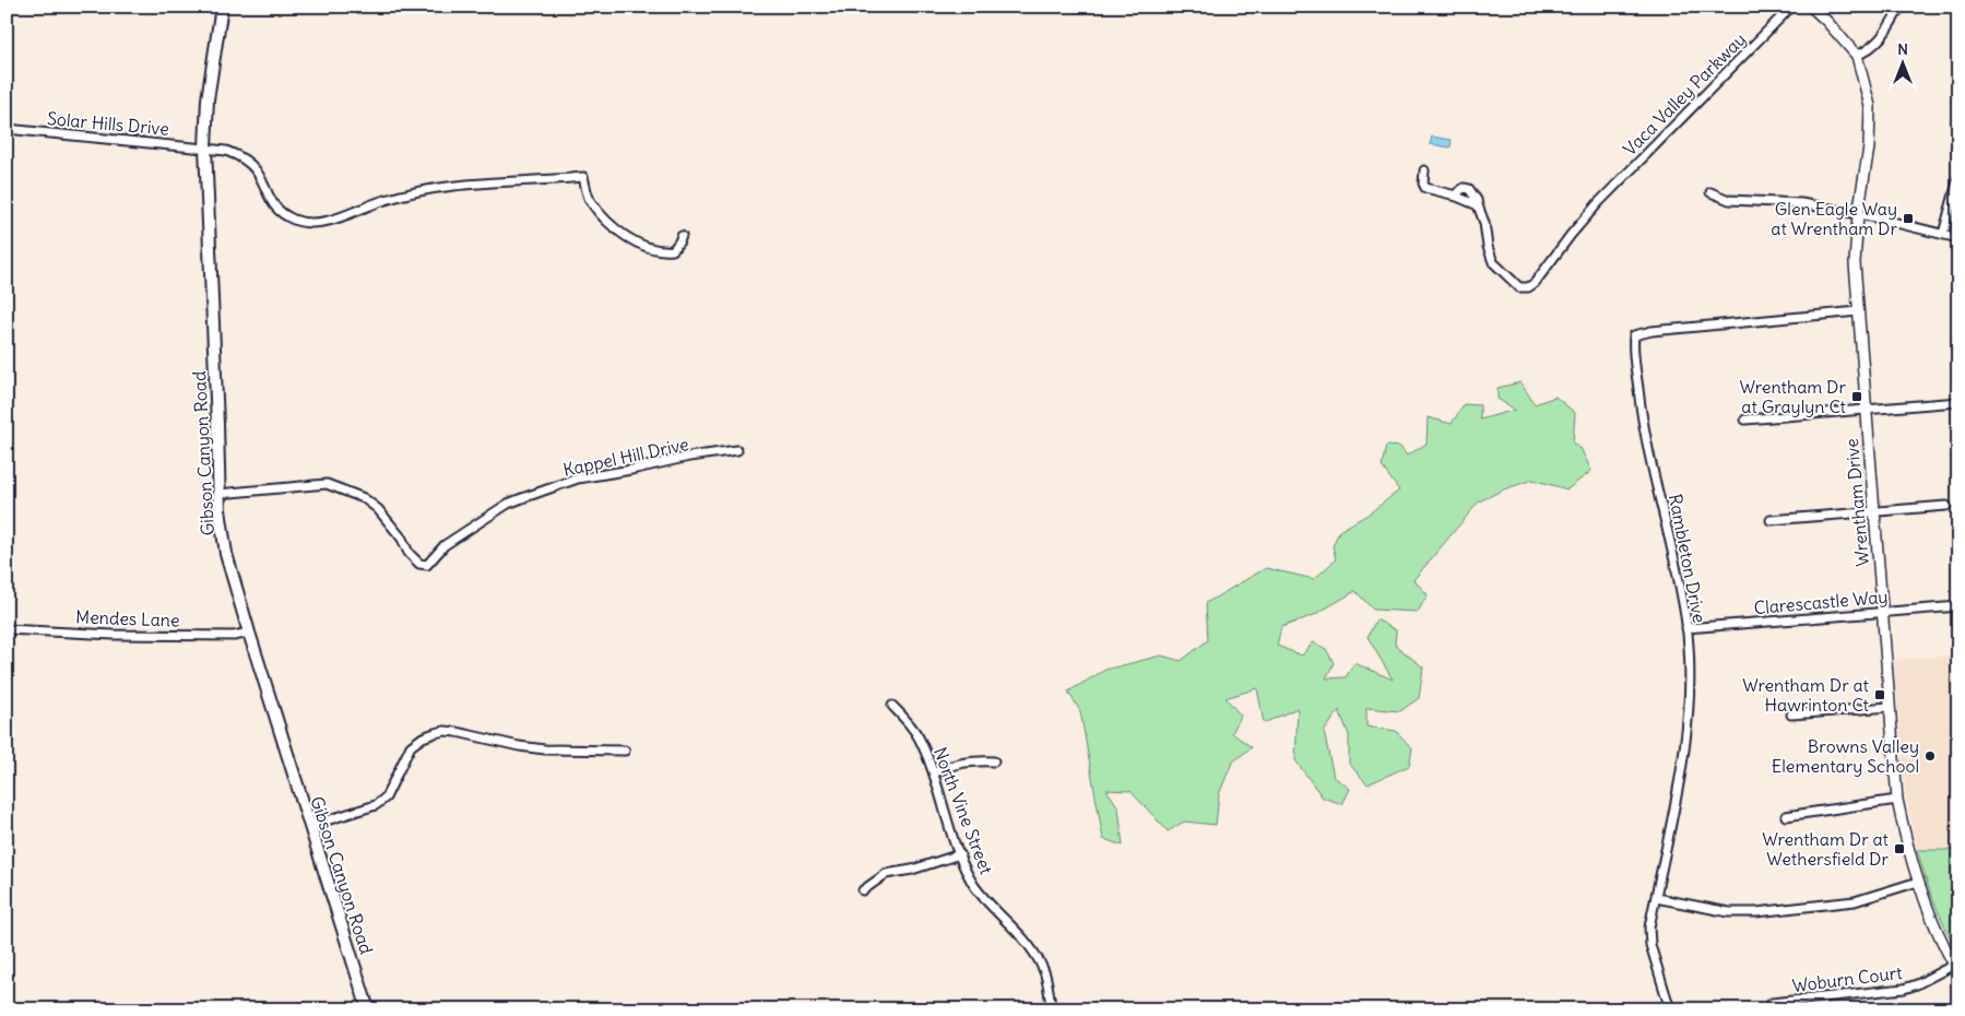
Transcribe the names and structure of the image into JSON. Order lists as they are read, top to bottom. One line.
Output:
{"streets":{"main road":["Gibson Canyon Road"],"street":["Vaca Valley Parkway","Solar Hills Drive","Kappel Hill Drive","Wrentham Drive","Rambleton Drive","Clarescastle Way","Mendes Lane","North Vine Street","Woburn Court"]},"crossings":[["Solar Hills Drive","Gibson Canyon Road"],["Gibson Canyon Road","Kappel Hill Drive"],["Gibson Canyon Road","Mendes Lane"],["Wrentham Drive","Rambleton Drive"],["Wrentham Drive","Clarescastle Way"],["Wrentham Drive","Woburn Court"],["Rambleton Drive","Clarescastle Way"]],"places":{"transit":["Glen Eagle Way at Wrentham Dr","Wrentham Dr at Graylyn Ct","Wrentham Dr at Hawrinton Ct","Wrentham Dr at Wethersfield Dr"],"other":["Browns Valley Elementary School"]},"north":"top"}
